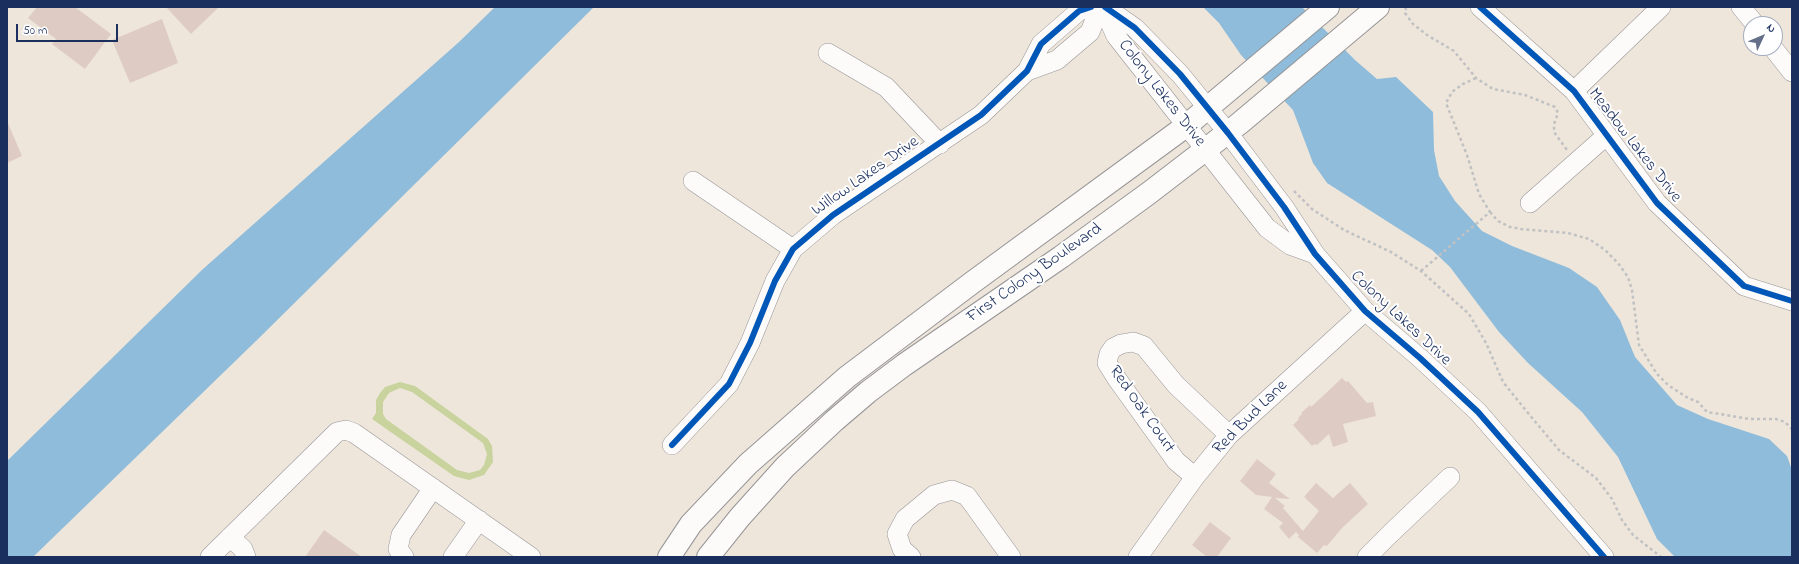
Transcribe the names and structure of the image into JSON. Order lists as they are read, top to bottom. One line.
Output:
{"streets":{"main road":["First Colony Boulevard"],"street":["Colony Lakes Drive","Meadow Lakes Drive","Willow Lakes Drive","Red Oak Court","Red Bud Lane"]},"crossings":[["Colony Lakes Drive","Willow Lakes Drive"],["Colony Lakes Drive","First Colony Boulevard"],["Colony Lakes Drive","Red Bud Lane"],["Red Oak Court","Red Bud Lane"]],"scale_bar":"50 m","north":"top right"}
